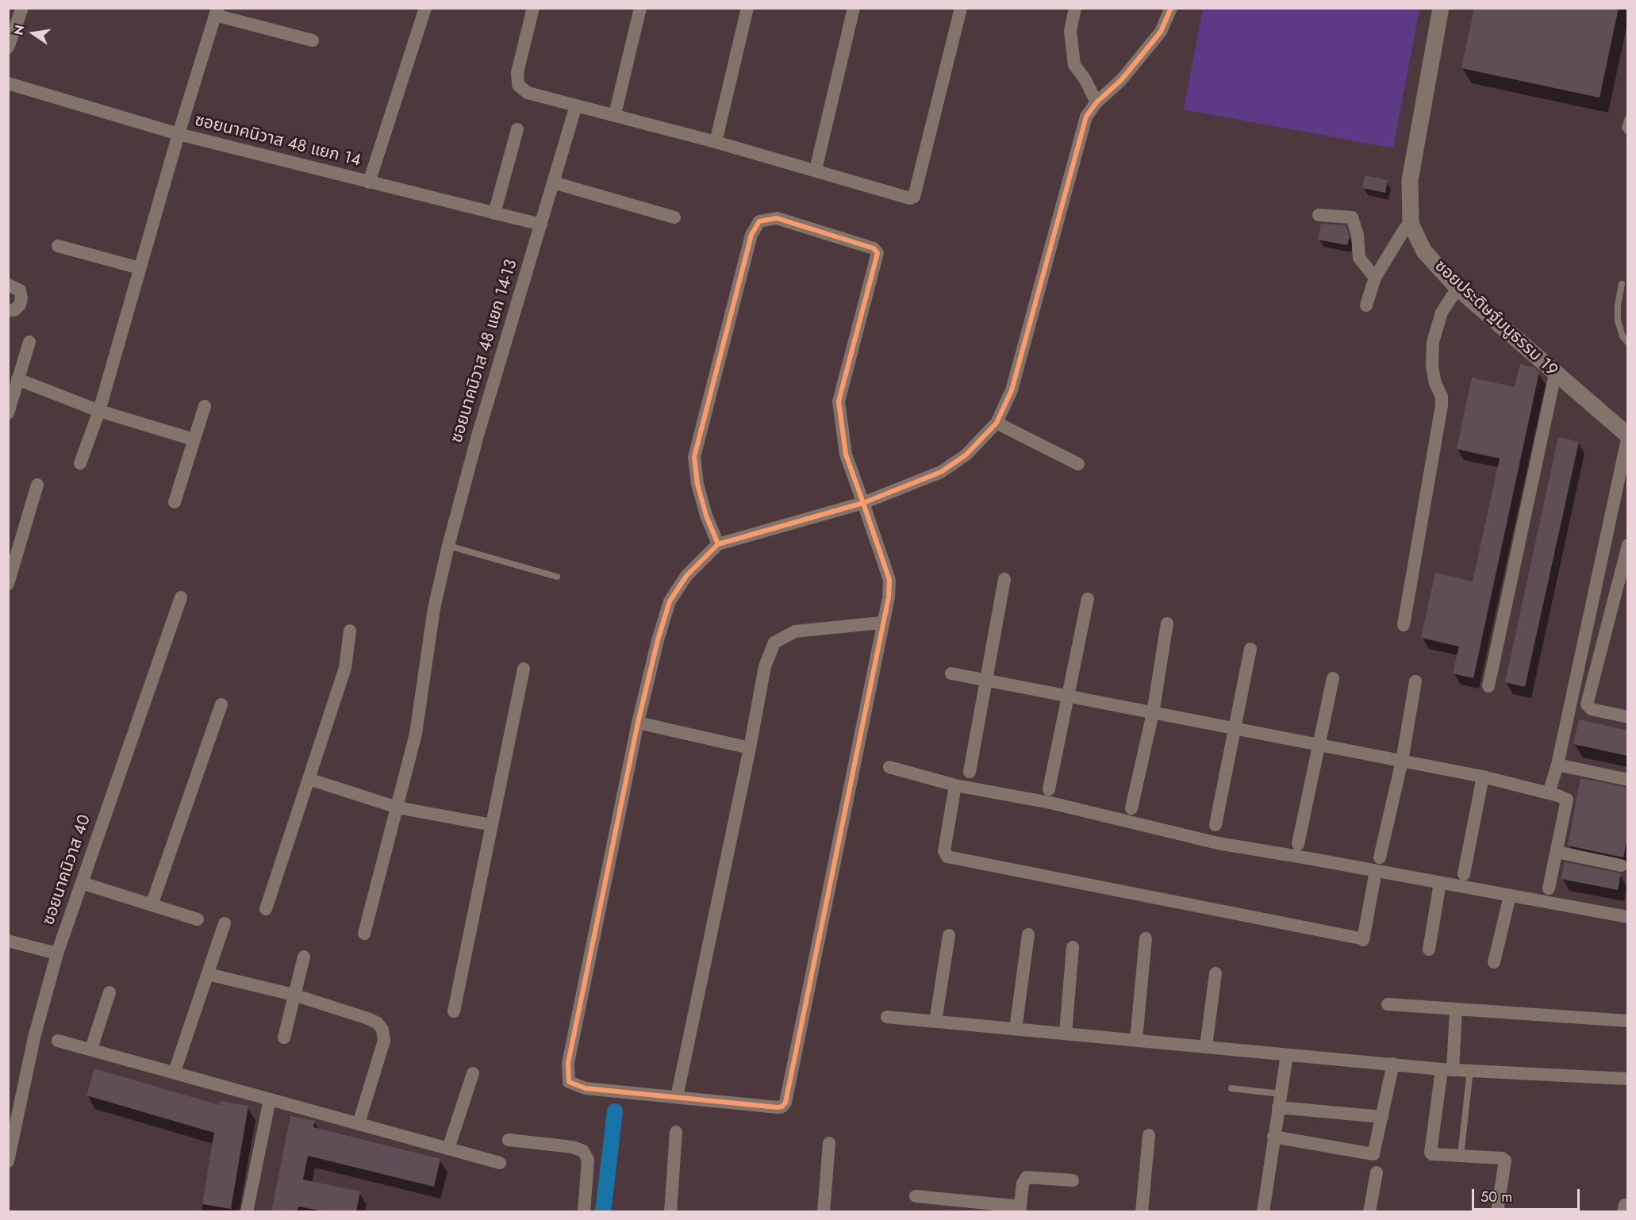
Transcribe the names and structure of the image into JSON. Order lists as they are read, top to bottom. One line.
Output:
{"streets":{"street":["ซอยนาคนิวาส 48 แยก 14","ซอยประดิษฐ์มนูธรรม 19","ซอยนาคนิวาส 48 แยก 14-13","ซอยนาคนิวาส 40"]},"crossings":[["ซอยนาคนิวาส 48 แยก 14","ซอยนาคนิวาส 48 แยก 14-13"]],"scale_bar":"50 m","north":"left"}
